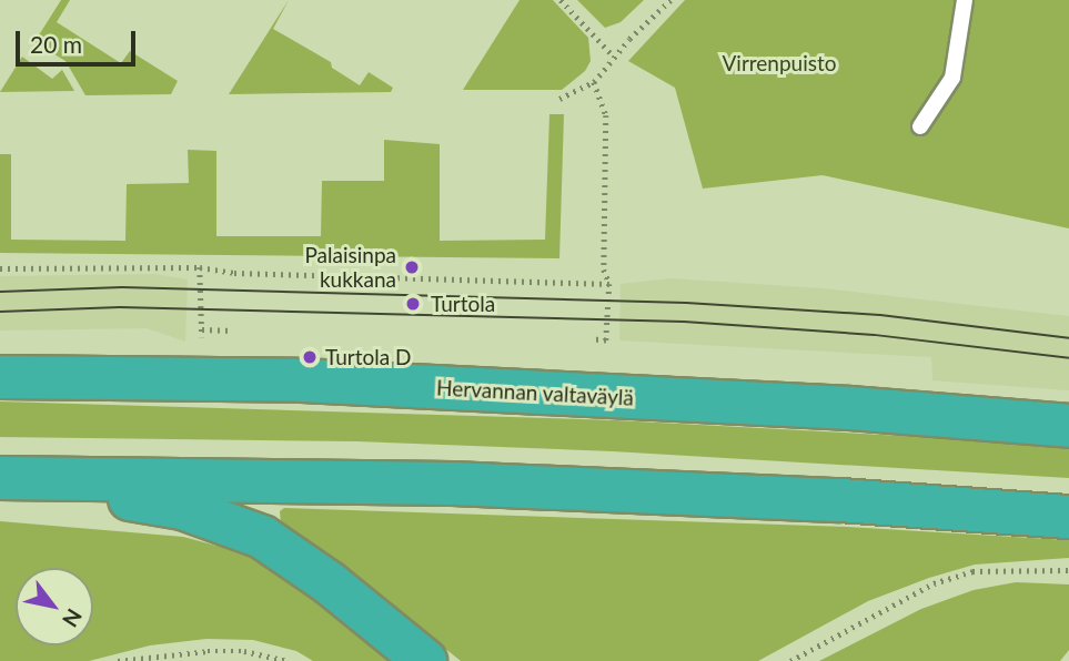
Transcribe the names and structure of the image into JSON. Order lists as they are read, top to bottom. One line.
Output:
{"streets":{"highway":["Hervannan valtaväylä"]},"parks":["Virrenpuisto"],"places":["Palaisinpa kukkana","Turtola","Turtola D"],"scale_bar":"20 m","north":"bottom right"}
